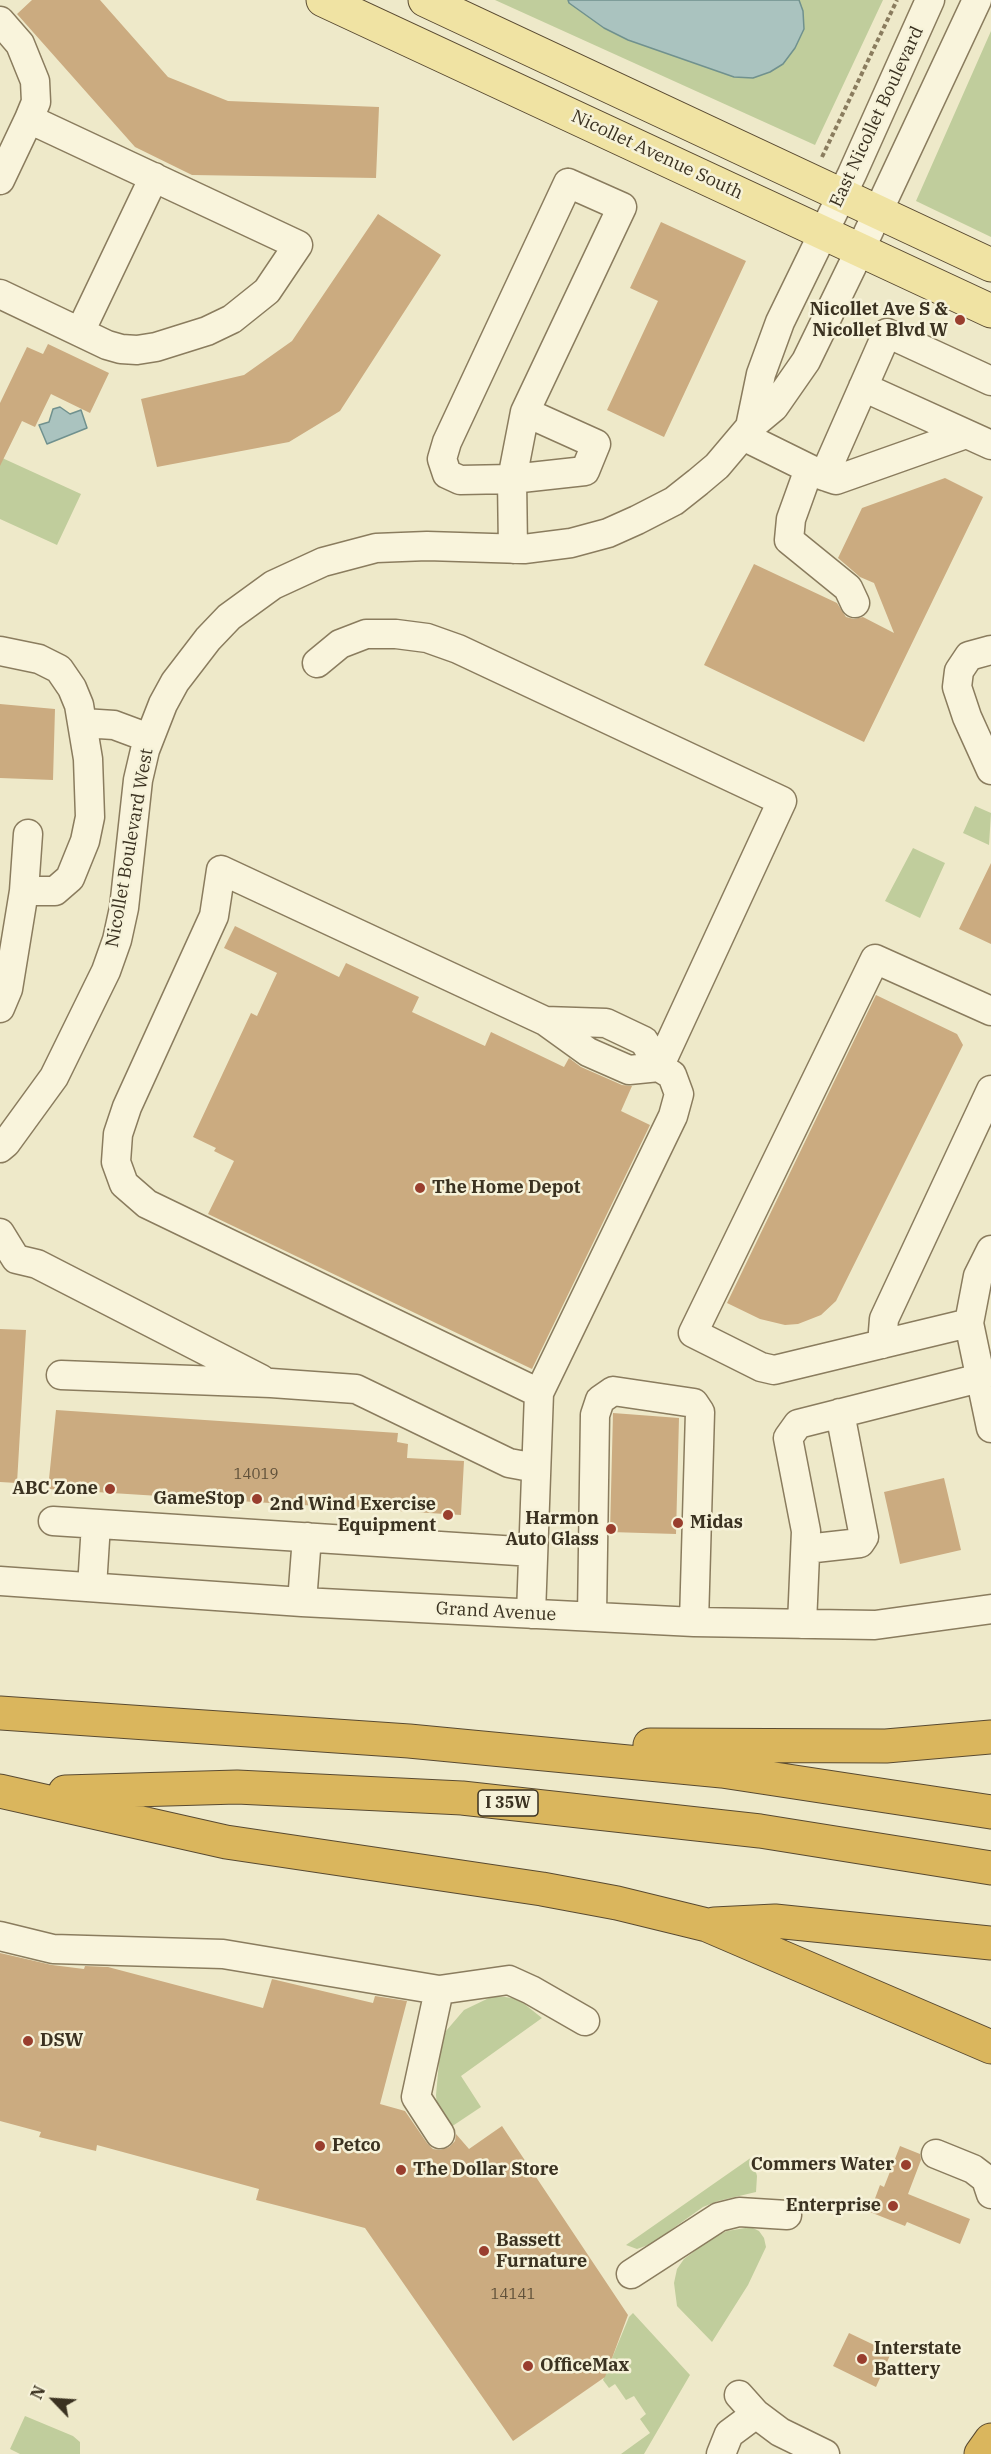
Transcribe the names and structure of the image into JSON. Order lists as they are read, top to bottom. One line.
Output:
{"streets":{"highway":["I 35W"],"main road":["Nicollet Avenue South"],"street":["East Nicollet Boulevard","Nicollet Boulevard West","Grand Avenue"]},"crossings":[["East Nicollet Boulevard","Nicollet Avenue South"],["East Nicollet Boulevard","Nicollet Boulevard West"],["Nicollet Avenue South","Nicollet Boulevard West"]],"places":["Nicollet Ave S & Nicollet Blvd W","The Home Depot","ABC Zone","GameStop","2nd Wind Exercise Equipment","Midas","Harmon Auto Glass","DSW","Petco","Commers Water","The Dollar Store","Enterprise","Bassett Furnature","Interstate Battery","OfficeMax"],"house_numbers":["14019","14141"],"north":"top left"}
